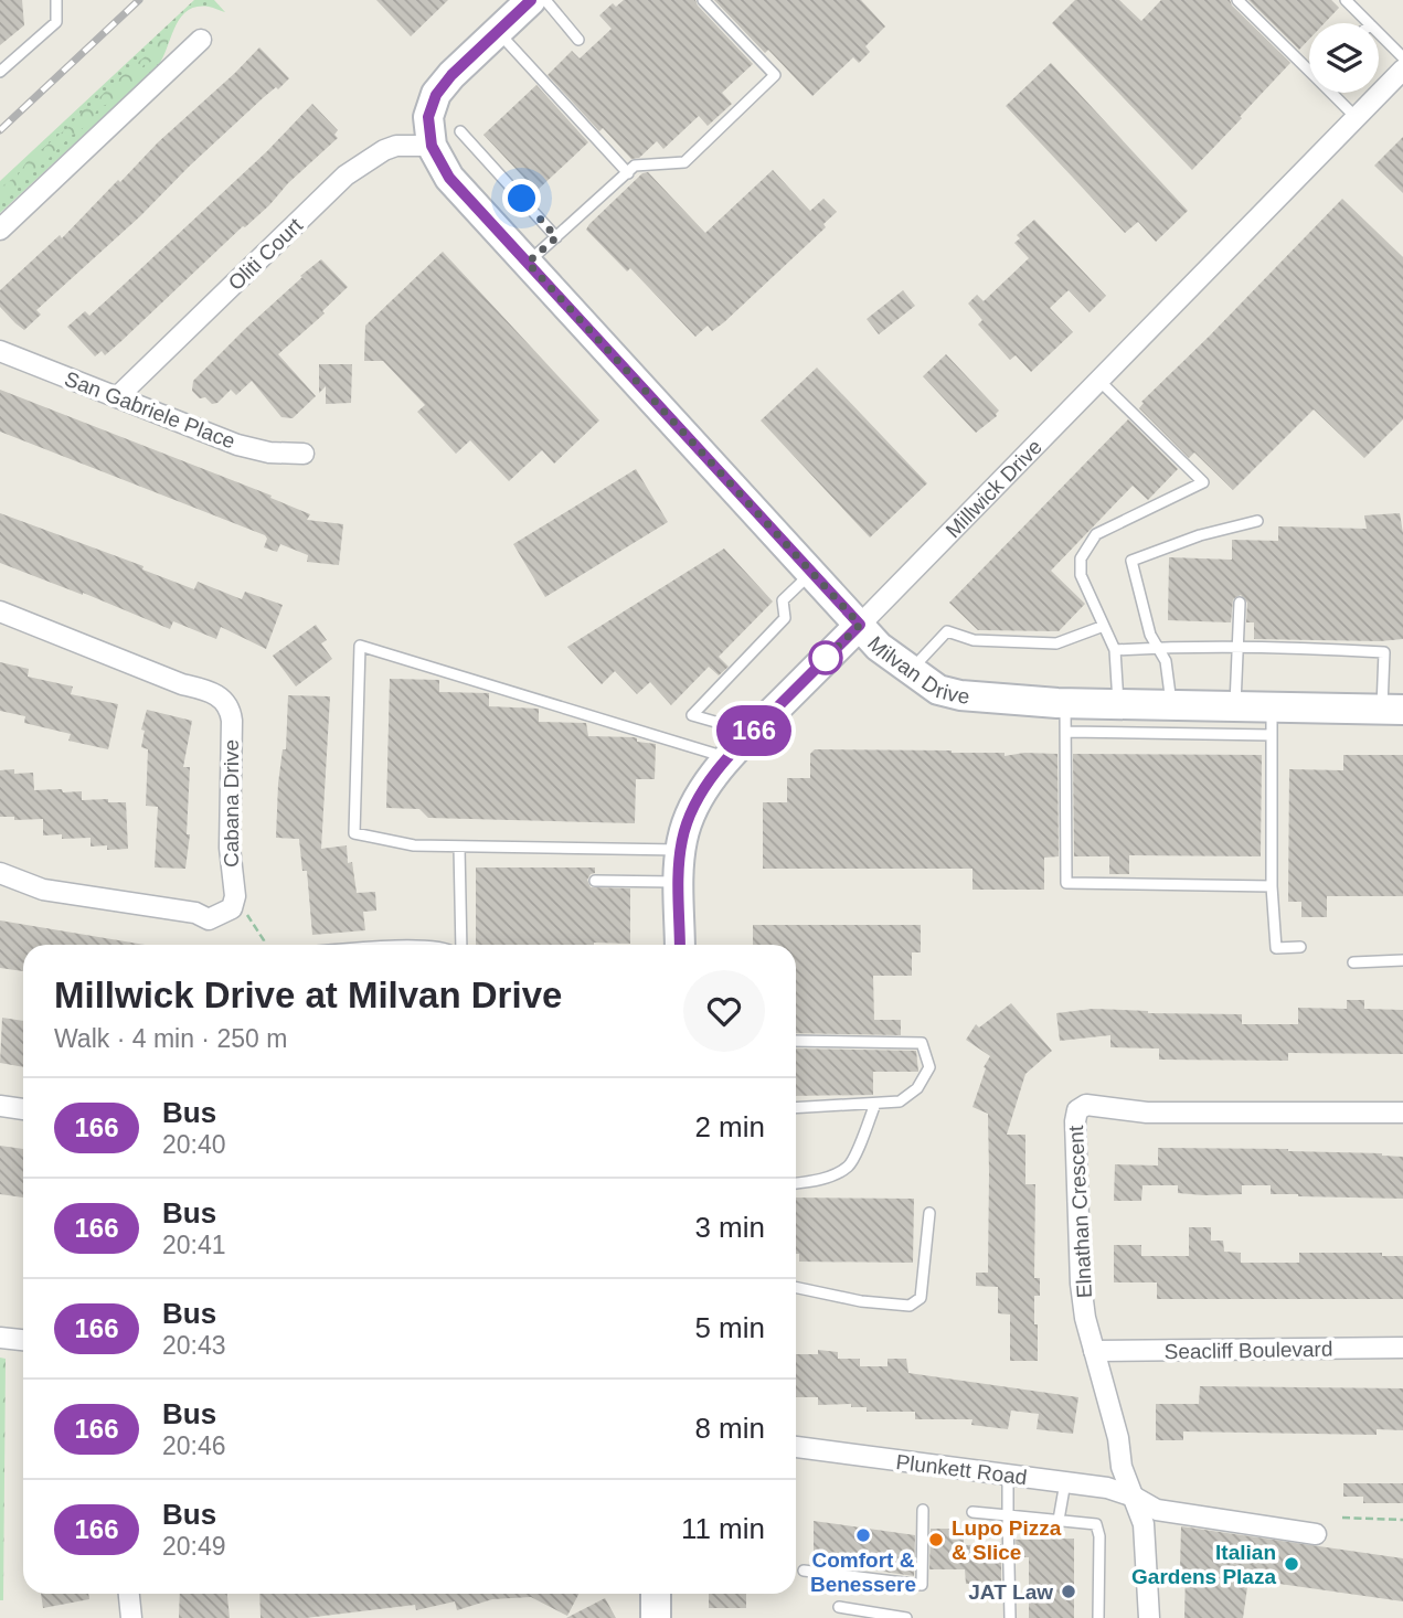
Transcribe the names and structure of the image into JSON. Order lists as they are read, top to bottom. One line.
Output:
{"streets":{"street":["Oliti Court","San Gabriele Place","Millwick Drive","Milvan Drive","Cabana Drive","Elnathan Crescent","Seacliff Boulevard","Plunkett Road"]},"crossings":[["Oliti Court","San Gabriele Place"],["Oliti Court","Milvan Drive"],["Millwick Drive","Milvan Drive"],["Elnathan Crescent","Seacliff Boulevard"],["Elnathan Crescent","Plunkett Road"]],"places":["Comfort & Benessere","Lupo Pizza & Slice","Italian Gardens Plaza","JAT Law"],"lines":["bus line 166"],"page":{"on_map":"166","heading":["Millwick Drive at Milvan Drive","Walk · 4 min · 250 m"],"list":[{"mark":"166","name":"Bus","note":"20:40","value":"2 min"},{"mark":"166","name":"Bus","note":"20:41","value":"3 min"},{"mark":"166","name":"Bus","note":"20:43","value":"5 min"},{"mark":"166","name":"Bus","note":"20:46","value":"8 min"},{"mark":"166","name":"Bus","note":"20:49","value":"11 min"}]}}
